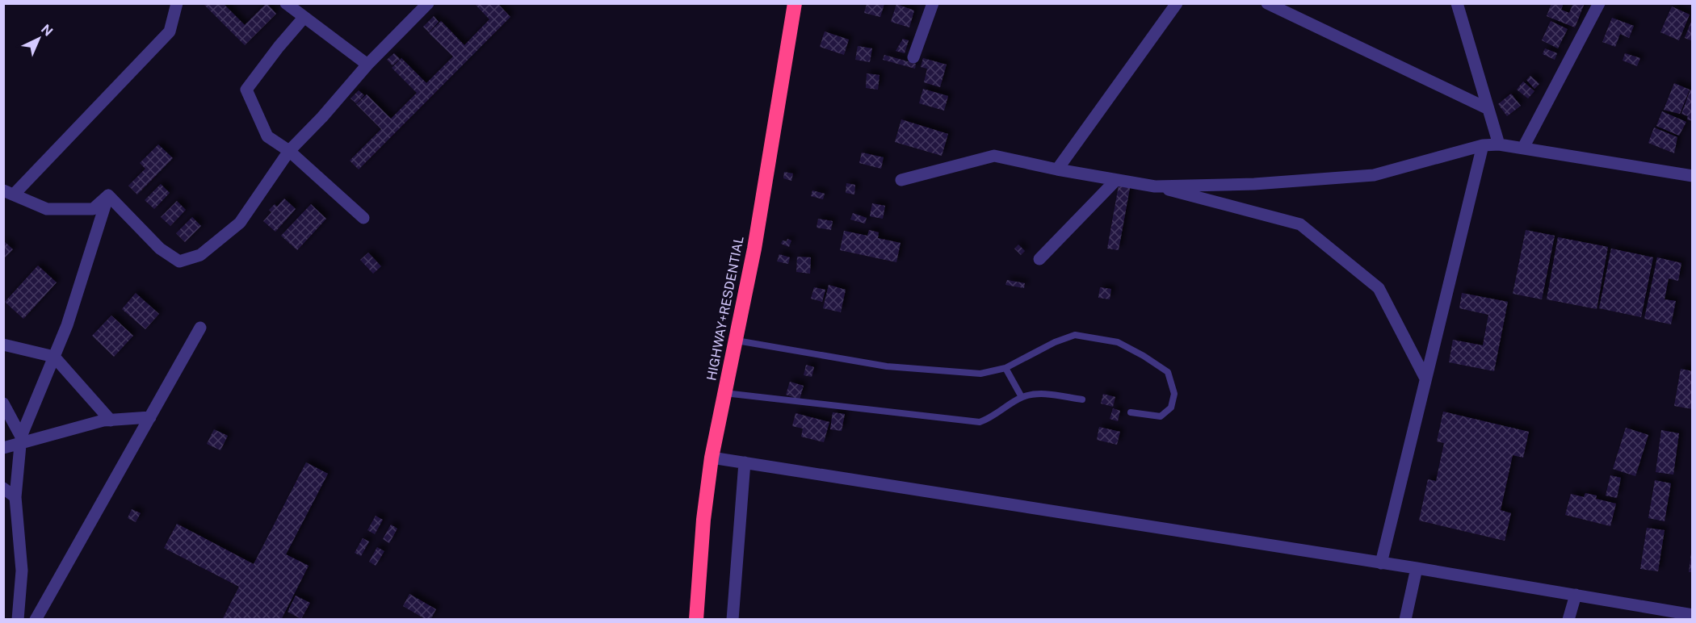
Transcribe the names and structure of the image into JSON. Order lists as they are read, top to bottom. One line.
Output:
{"streets":{"highway":["HIGHWAY+RESDENTIAL"]},"north":"top right"}
